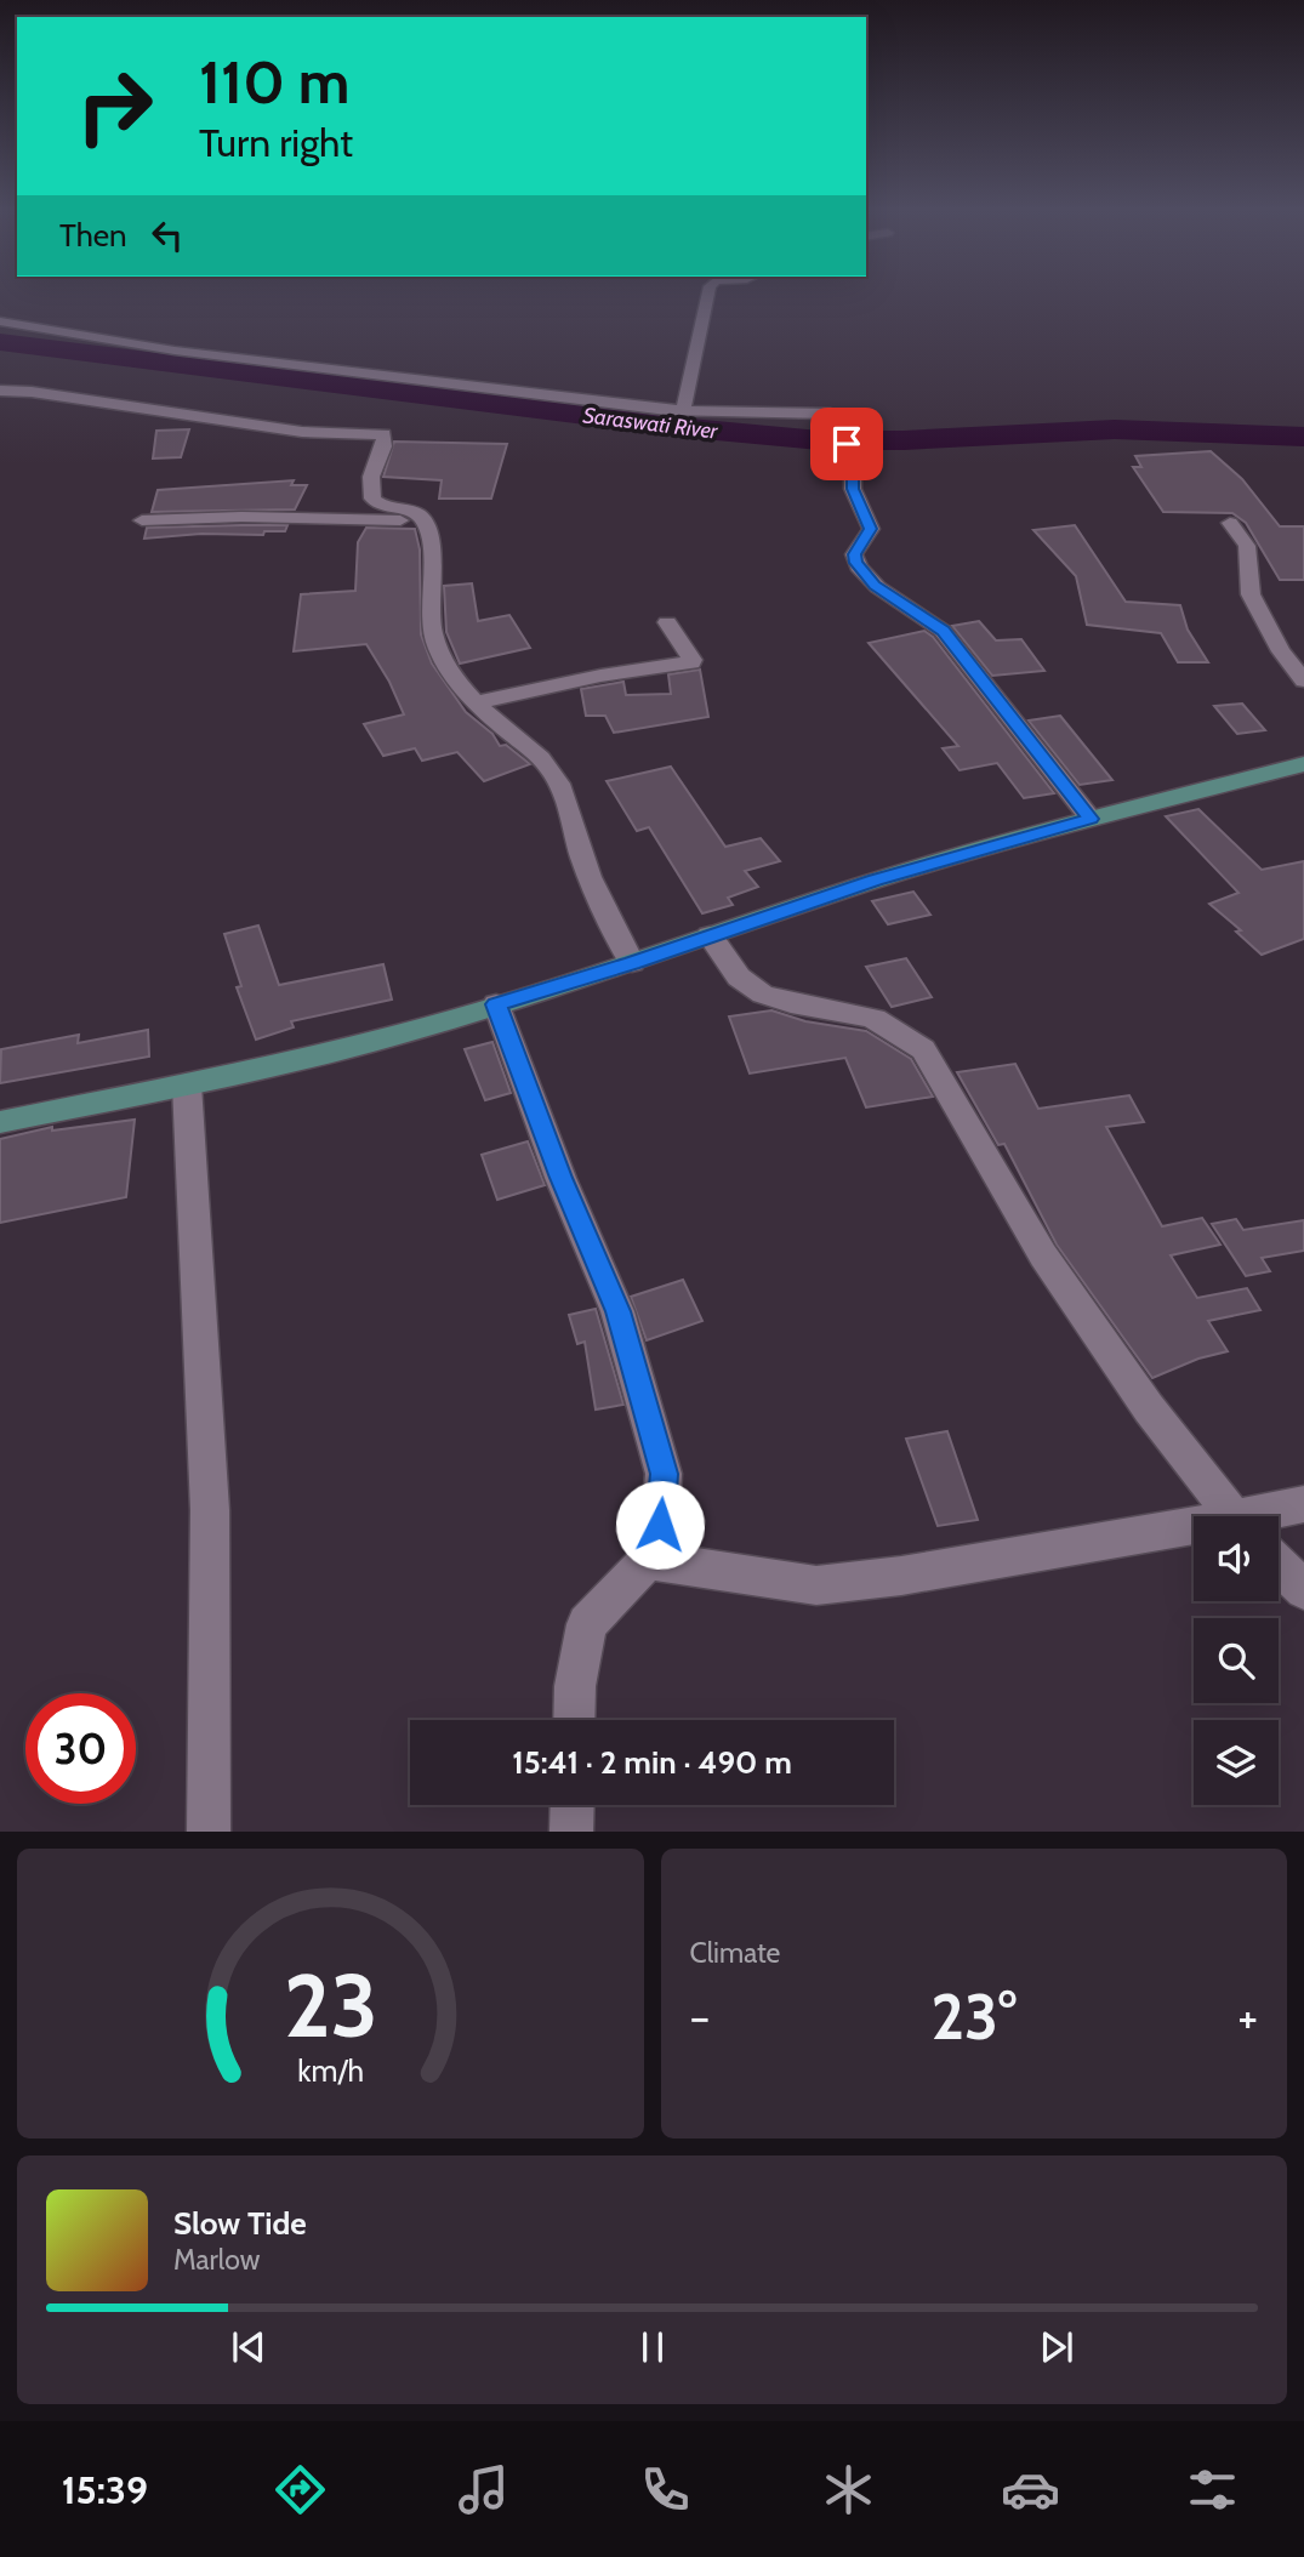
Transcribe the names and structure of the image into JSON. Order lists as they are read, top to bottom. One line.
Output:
{"water":["Saraswati River"],"page":{"turn":["110 m","Turn right"],"then":"Then","limit":"30","trip":"15:41 · 2 min · 490 m","tile":"Climate","heat":["−","23°","+"],"song":["Slow Tide","Marlow"],"tabs":"15:39","gauge":["23","km/h"]}}
